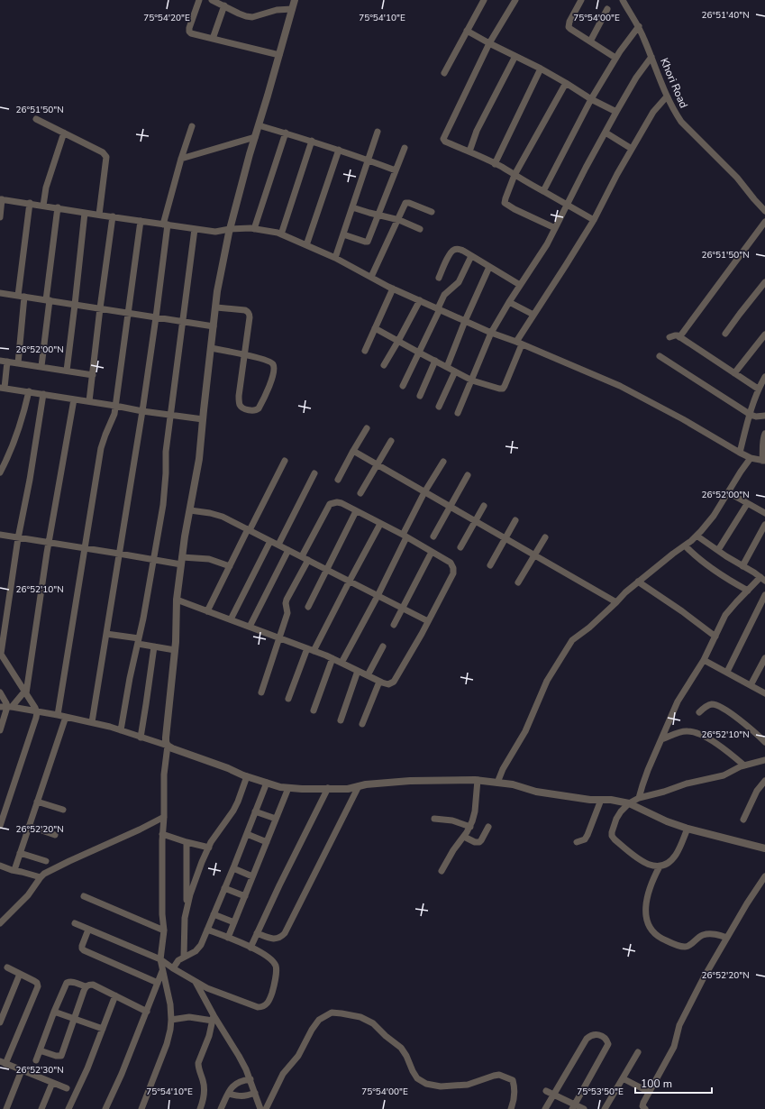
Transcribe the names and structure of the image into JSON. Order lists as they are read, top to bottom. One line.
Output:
{"streets":{"street":["Khori Road"]},"scale_bar":"100 m","coordinates":["26°51'40\"N","75°54'20\"E","75°54'10\"E","75°54'00\"E","26°51'50\"N","26°52'00\"N","26°52'10\"N","26°52'20\"N","26°52'30\"N","75°53'50\"E"]}
